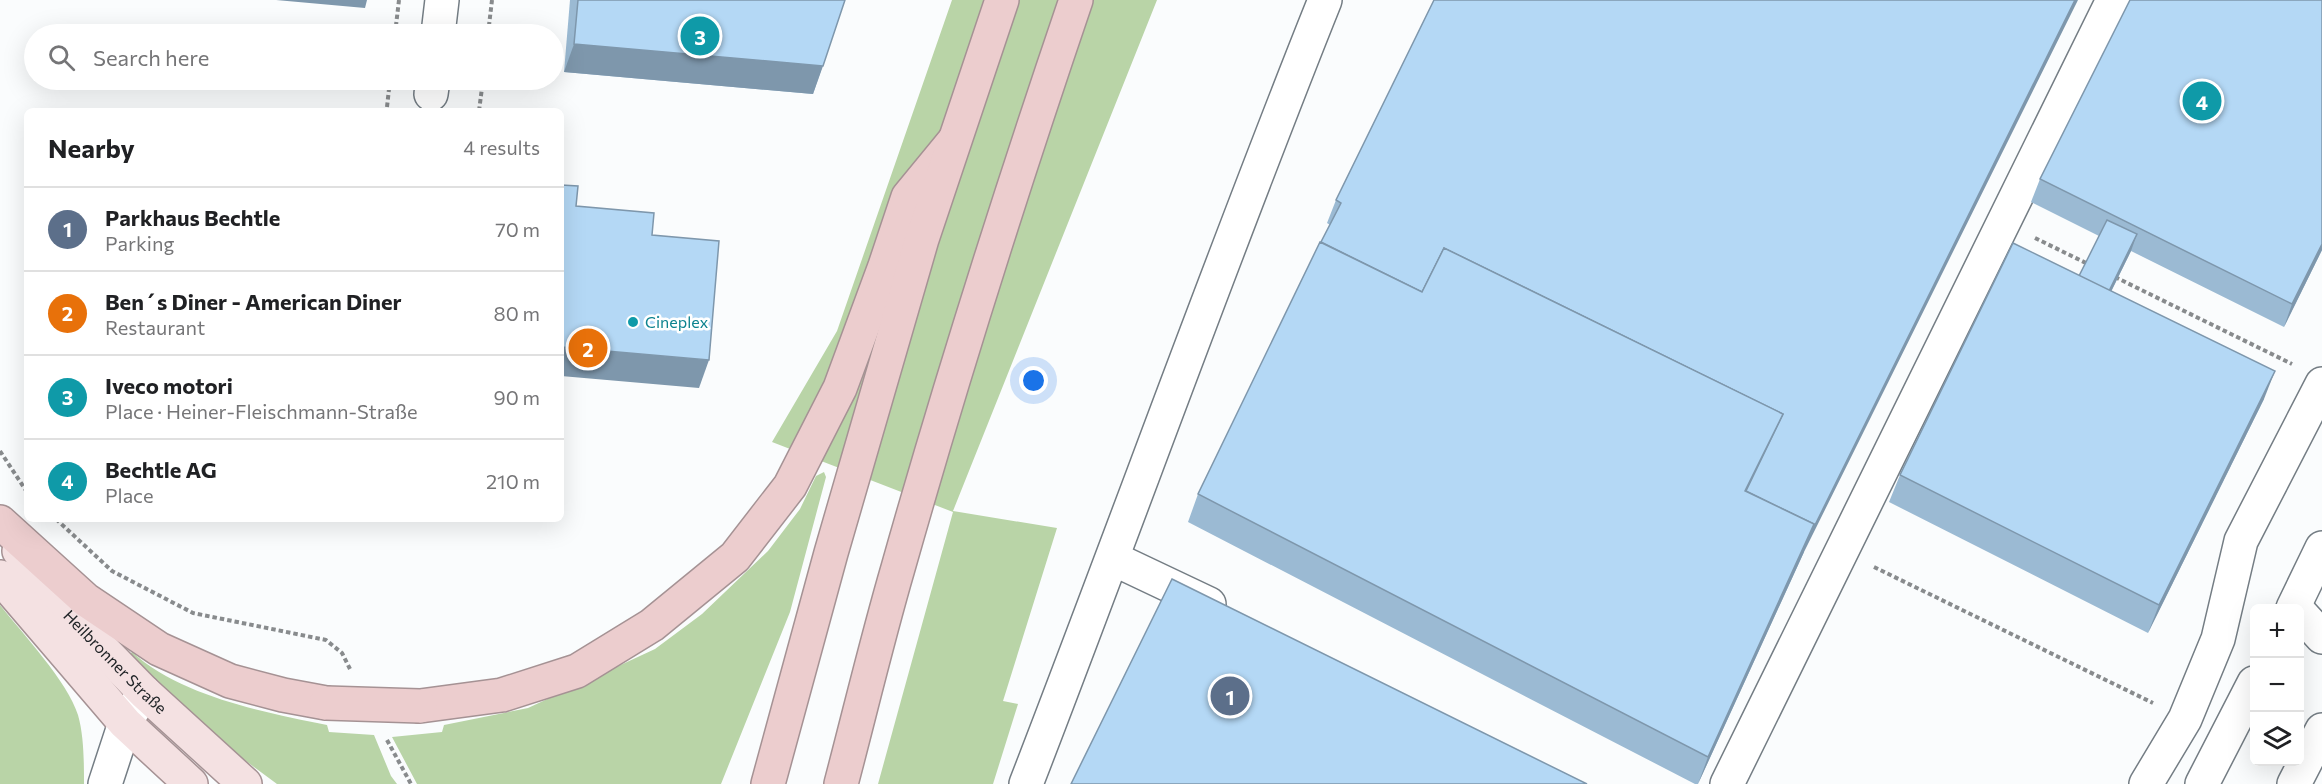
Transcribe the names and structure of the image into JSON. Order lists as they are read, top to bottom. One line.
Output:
{"streets":{"main road":["Heilbronner Straße"]},"places":["Cineplex"],"page":{"pins":["3","4","2","1"],"search":"Search here","heading":["Nearby","4 results"],"list":[{"mark":"1","name":"Parkhaus Bechtle","note":"Parking","value":"70 m"},{"mark":"2","name":"Ben´s Diner - American Diner","note":"Restaurant","value":"80 m"},{"mark":"3","name":"Iveco motori","note":"Place · Heiner-Fleischmann-Straße","value":"90 m"},{"mark":"4","name":"Bechtle AG","note":"Place","value":"210 m"}],"map_buttons":["+","−"]}}
